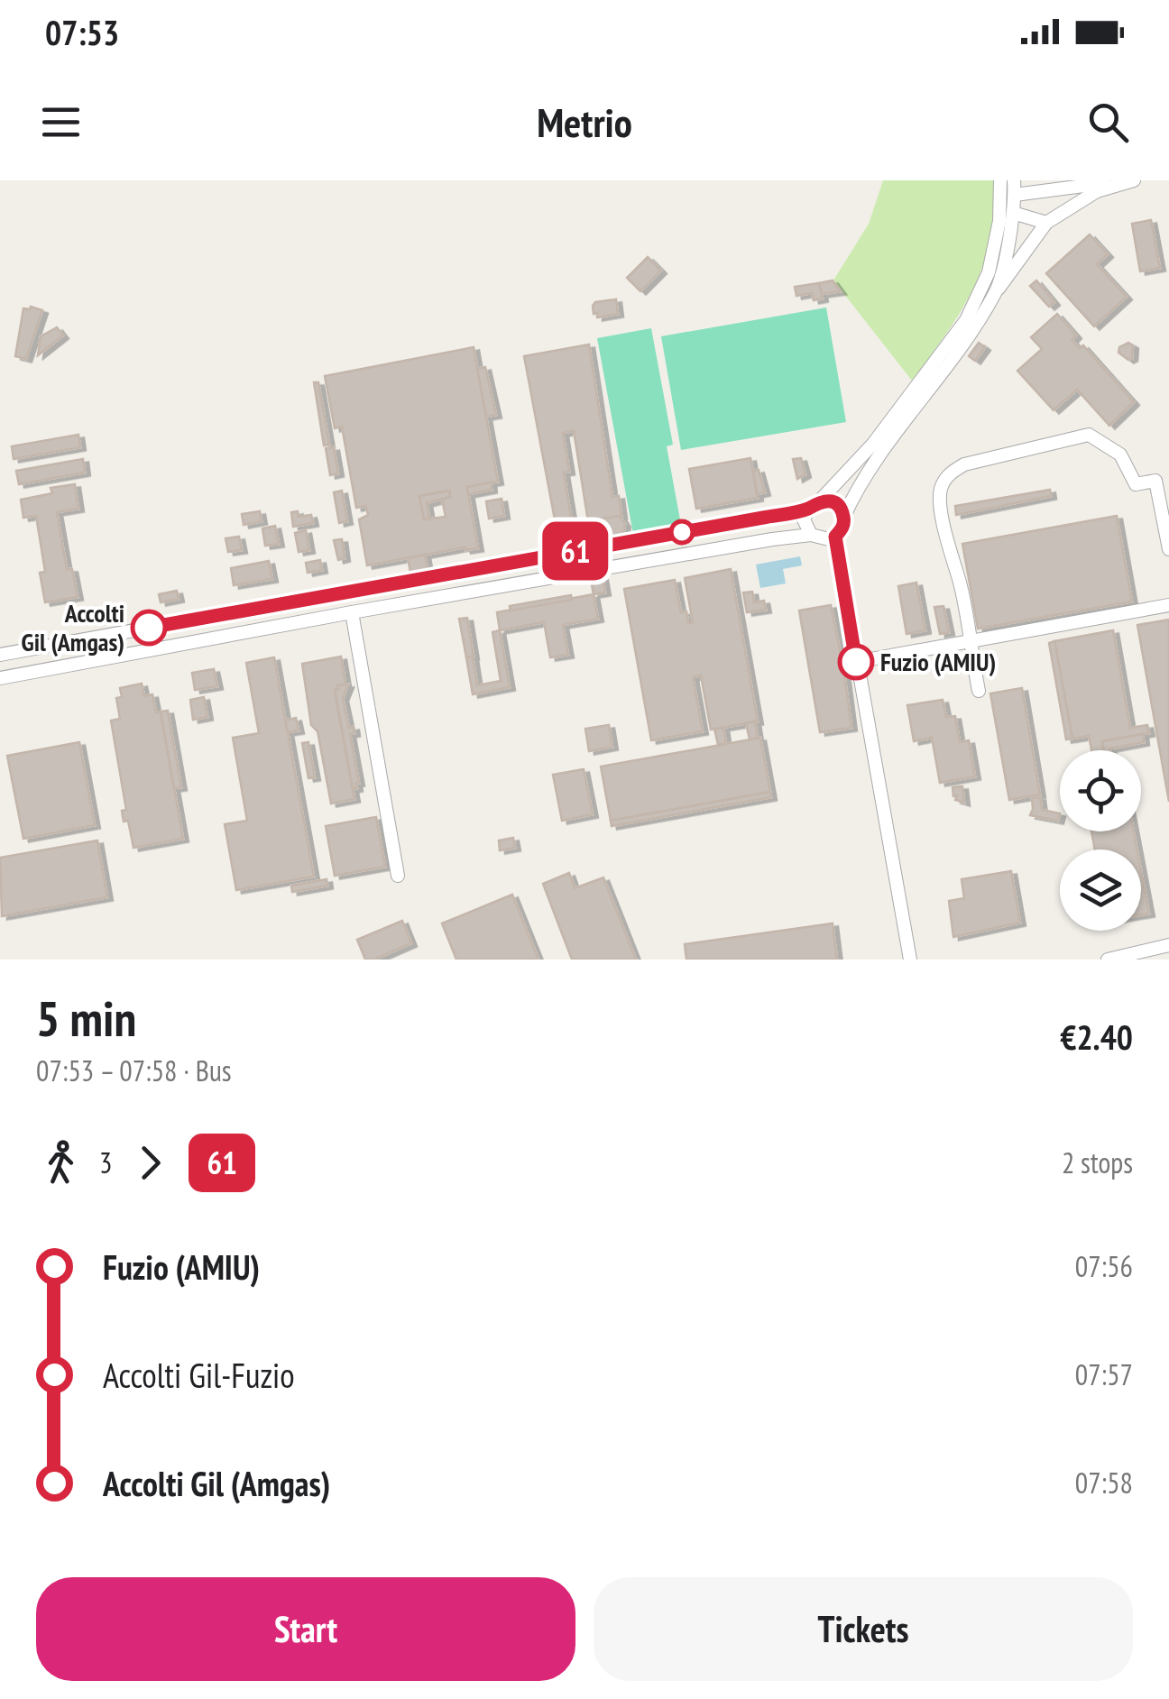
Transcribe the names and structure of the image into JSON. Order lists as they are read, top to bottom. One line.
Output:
{"places":["Accolti Gil (Amgas)","Fuzio (AMIU)"],"lines":["bus line 61"],"page":{"status":"07:53","header":"Metrio","on_map":"61","heading":["5 min","07:53 – 07:58 · Bus","€2.40"],"legs":["3","61","2 stops"],"list":[{"name":"Fuzio (AMIU)","value":"07:56"},{"name":"Accolti Gil-Fuzio","value":"07:57"},{"name":"Accolti Gil (Amgas)","value":"07:58"}],"buttons":["Start","Tickets"]}}
